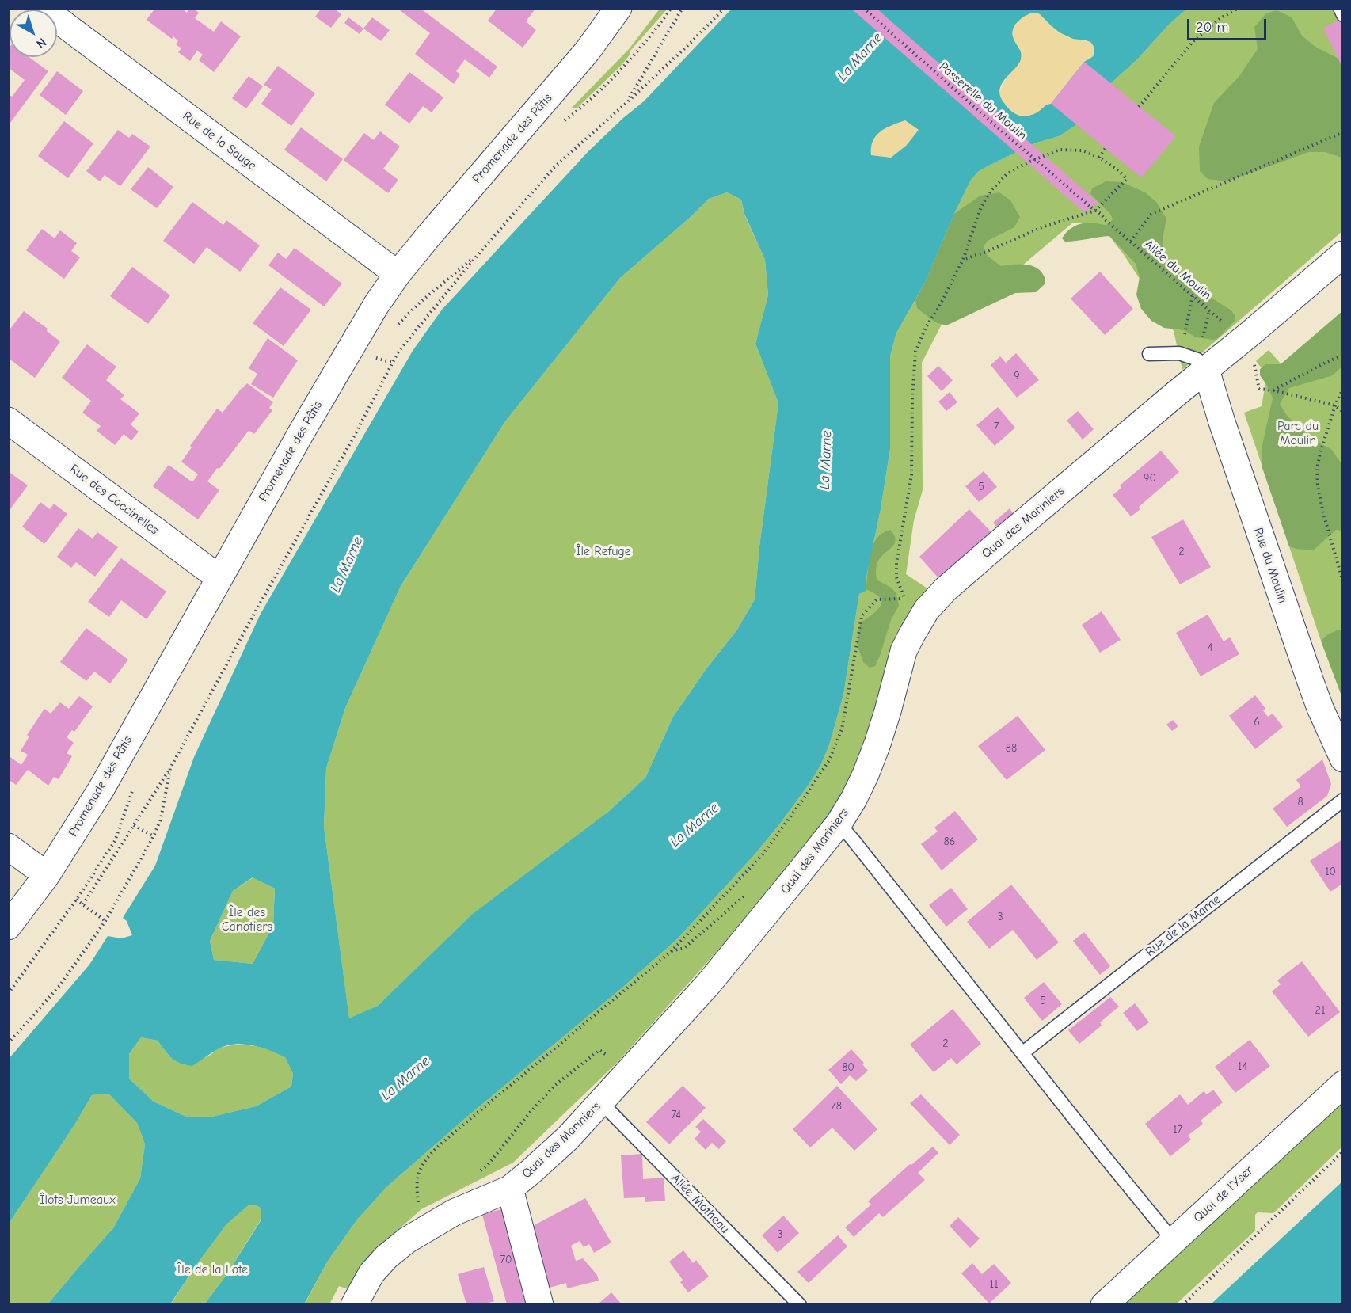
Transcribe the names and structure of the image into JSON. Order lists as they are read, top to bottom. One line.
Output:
{"streets":{"street":["Promenade des Pâtis","Rue de la Sauge","Rue des Coccinelles","Quai des Mariniers","Rue du Moulin","Quai de l'Yser"],"lane":["Rue de la Marne","Allée Motheau"],"path":["Passerelle du Moulin","Allée du Moulin"]},"crossings":[["Passerelle du Moulin","Allée du Moulin"],["Promenade des Pâtis","Rue de la Sauge"],["Promenade des Pâtis","Rue des Coccinelles"],["Allée du Moulin","Quai des Mariniers"],["Quai des Mariniers","Rue du Moulin"],["Quai des Mariniers","Allée Motheau"]],"water":["La Marne"],"parks":["Parc du Moulin","Île Refuge","Île des Canotiers","Îlots Jumeaux","Île de la Lote"],"house_numbers":["9","7","90","5","2","4","6","88","8","86","10","3","5","21","2","14","80","78","74","17","3","70","11"],"scale_bar":"20 m","north":"bottom right"}
